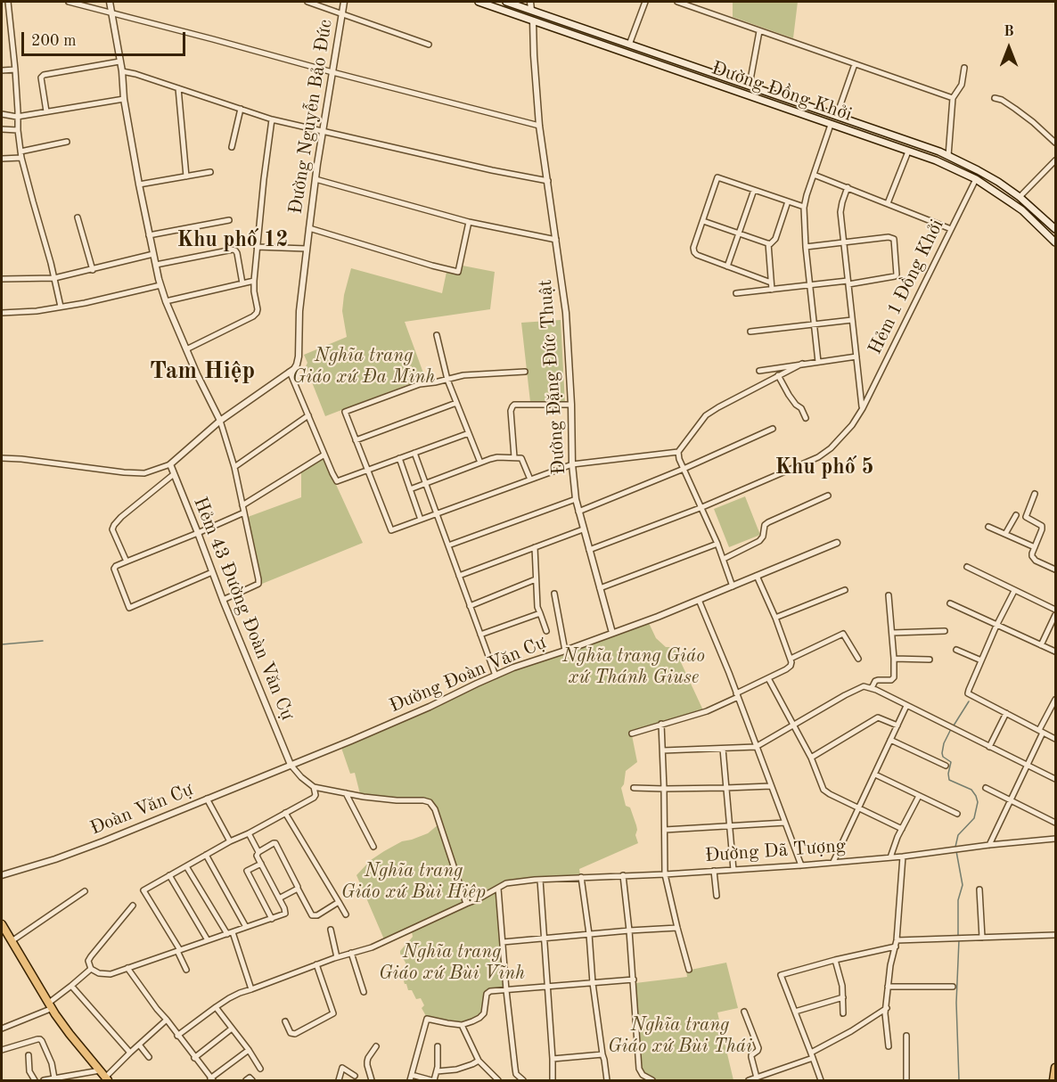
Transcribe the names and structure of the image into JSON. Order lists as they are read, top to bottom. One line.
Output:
{"streets":{"main road":["Đường Đồng Khởi"],"street":["Đường Nguyễn Bảo Đức","Hẻm 1 Đồng Khởi","Đường Đặng Đức Thuật","Hẻm 43 Đường Đoàn Văn Cự","Đường Đoàn Văn Cự","Đoàn Văn Cự","Đường Dã Tượng"]},"crossings":[["Đường Đồng Khởi","Hẻm 1 Đồng Khởi"],["Đường Đồng Khởi","Đường Đặng Đức Thuật"],["Hẻm 1 Đồng Khởi","Đường Đặng Đức Thuật"],["Đường Đặng Đức Thuật","Đường Đoàn Văn Cự"],["Hẻm 43 Đường Đoàn Văn Cự","Đường Đoàn Văn Cự"],["Hẻm 43 Đường Đoàn Văn Cự","Đoàn Văn Cự"],["Đường Đoàn Văn Cự","Đoàn Văn Cự"]],"districts":["Khu phố 12","Tam Hiệp","Khu phố 5"],"parks":["Nghĩa trang Giáo xứ Đa Minh","Nghĩa trang Giáo xứ Thánh Giuse","Nghĩa trang Giáo xứ Bùi Hiệp","Nghĩa trang Giáo xứ Bùi Vĩnh","Nghĩa trang Giáo xứ Bùi Thái"],"scale_bar":"200 m","north":"top"}
